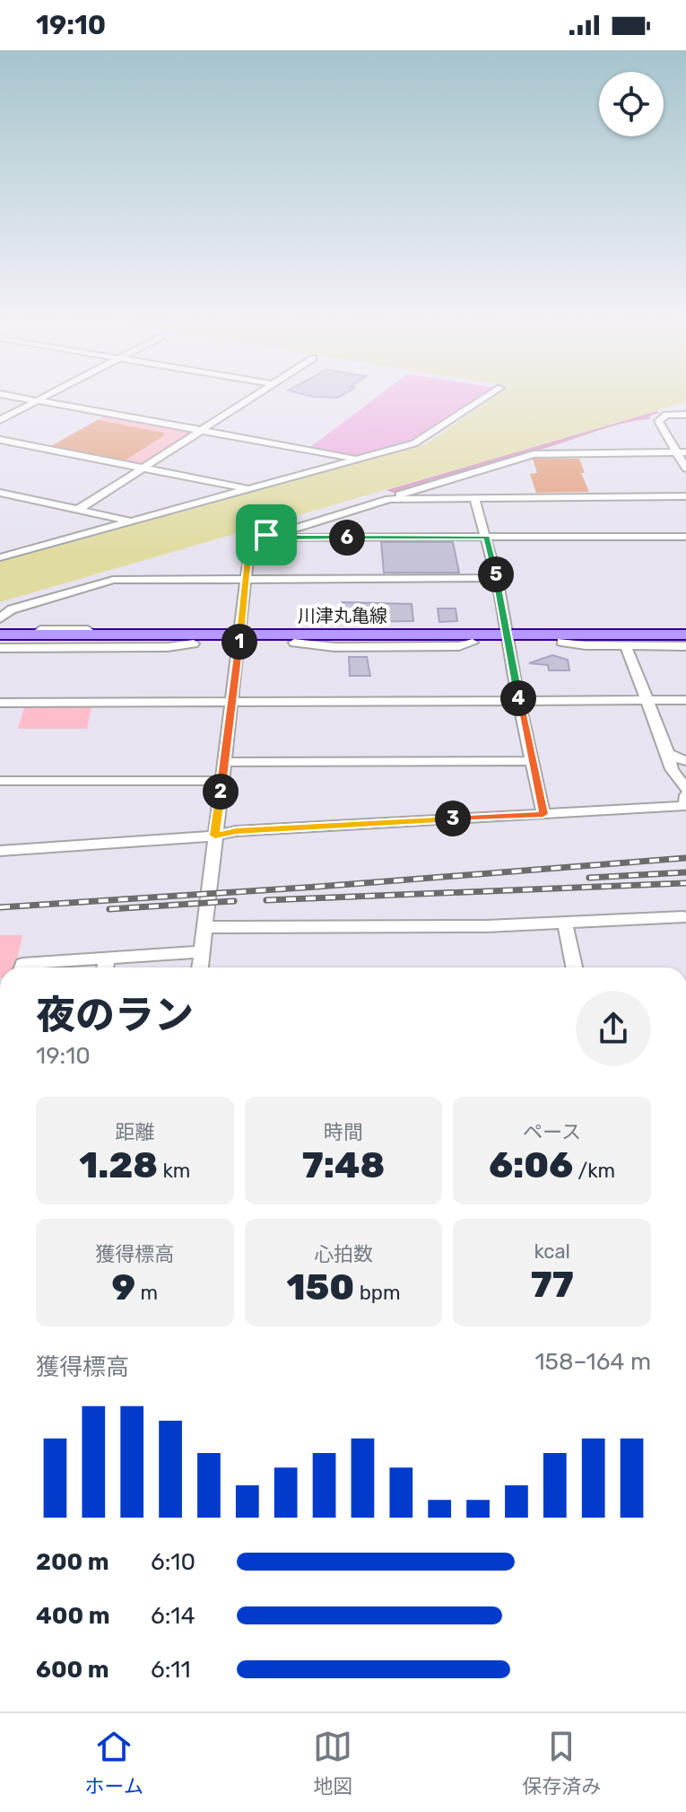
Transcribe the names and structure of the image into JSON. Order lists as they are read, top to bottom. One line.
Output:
{"streets":{"main road":["川津丸亀線"]},"page":{"status":"19:10","pins":["6","5","1","4","2","3"],"heading":["夜のラン","19:10"],"stats":[["距離","1.28 km"],["時間","7:48"],["ペース","6:06 /km"],["獲得標高","9 m"],["心拍数","150 bpm"],["kcal","77"]],"chart":["獲得標高","158–164 m"],"list":[{"name":"200 m","note":"6:10"},{"name":"400 m","note":"6:14"},{"name":"600 m","note":"6:11"}],"tabs":["ホーム","地図","保存済み"]}}
